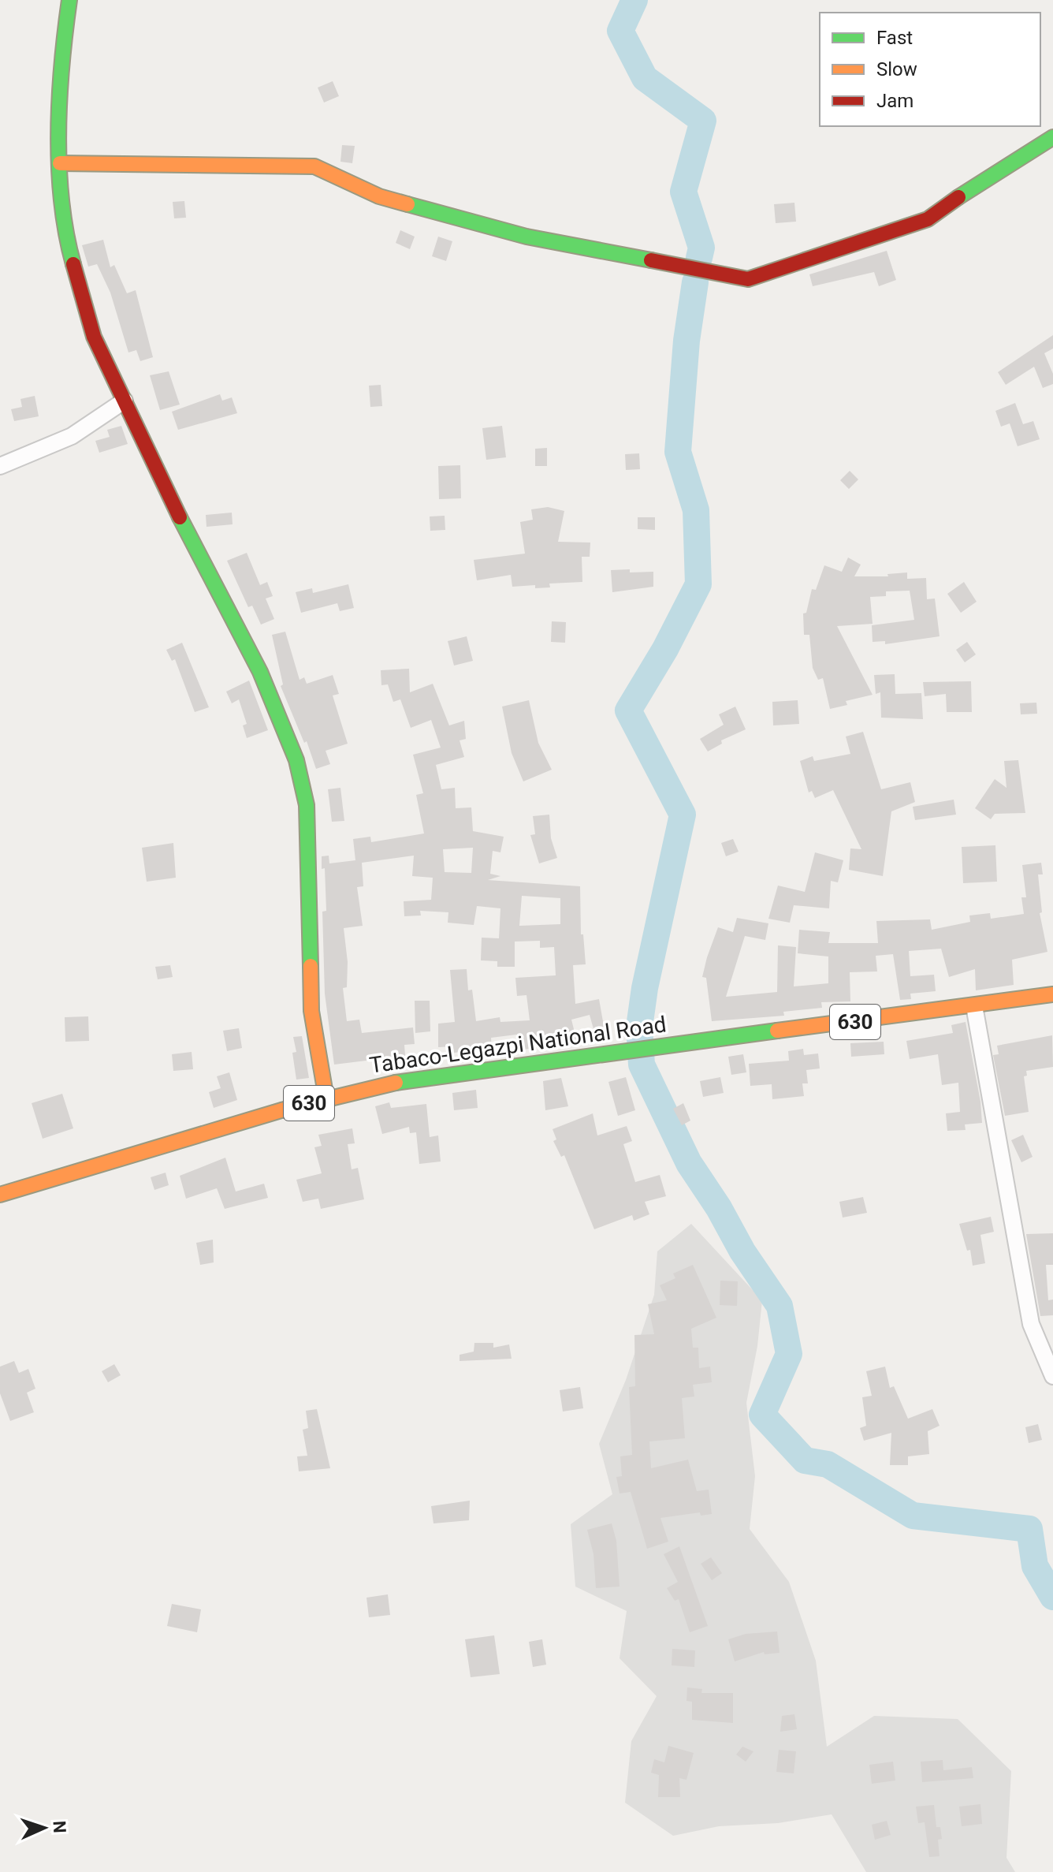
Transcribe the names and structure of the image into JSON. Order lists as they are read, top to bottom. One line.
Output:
{"streets":{"street":["630","Tabaco-Legazpi National Road"]},"legend":["Fast","Slow","Jam"],"north":"right"}
